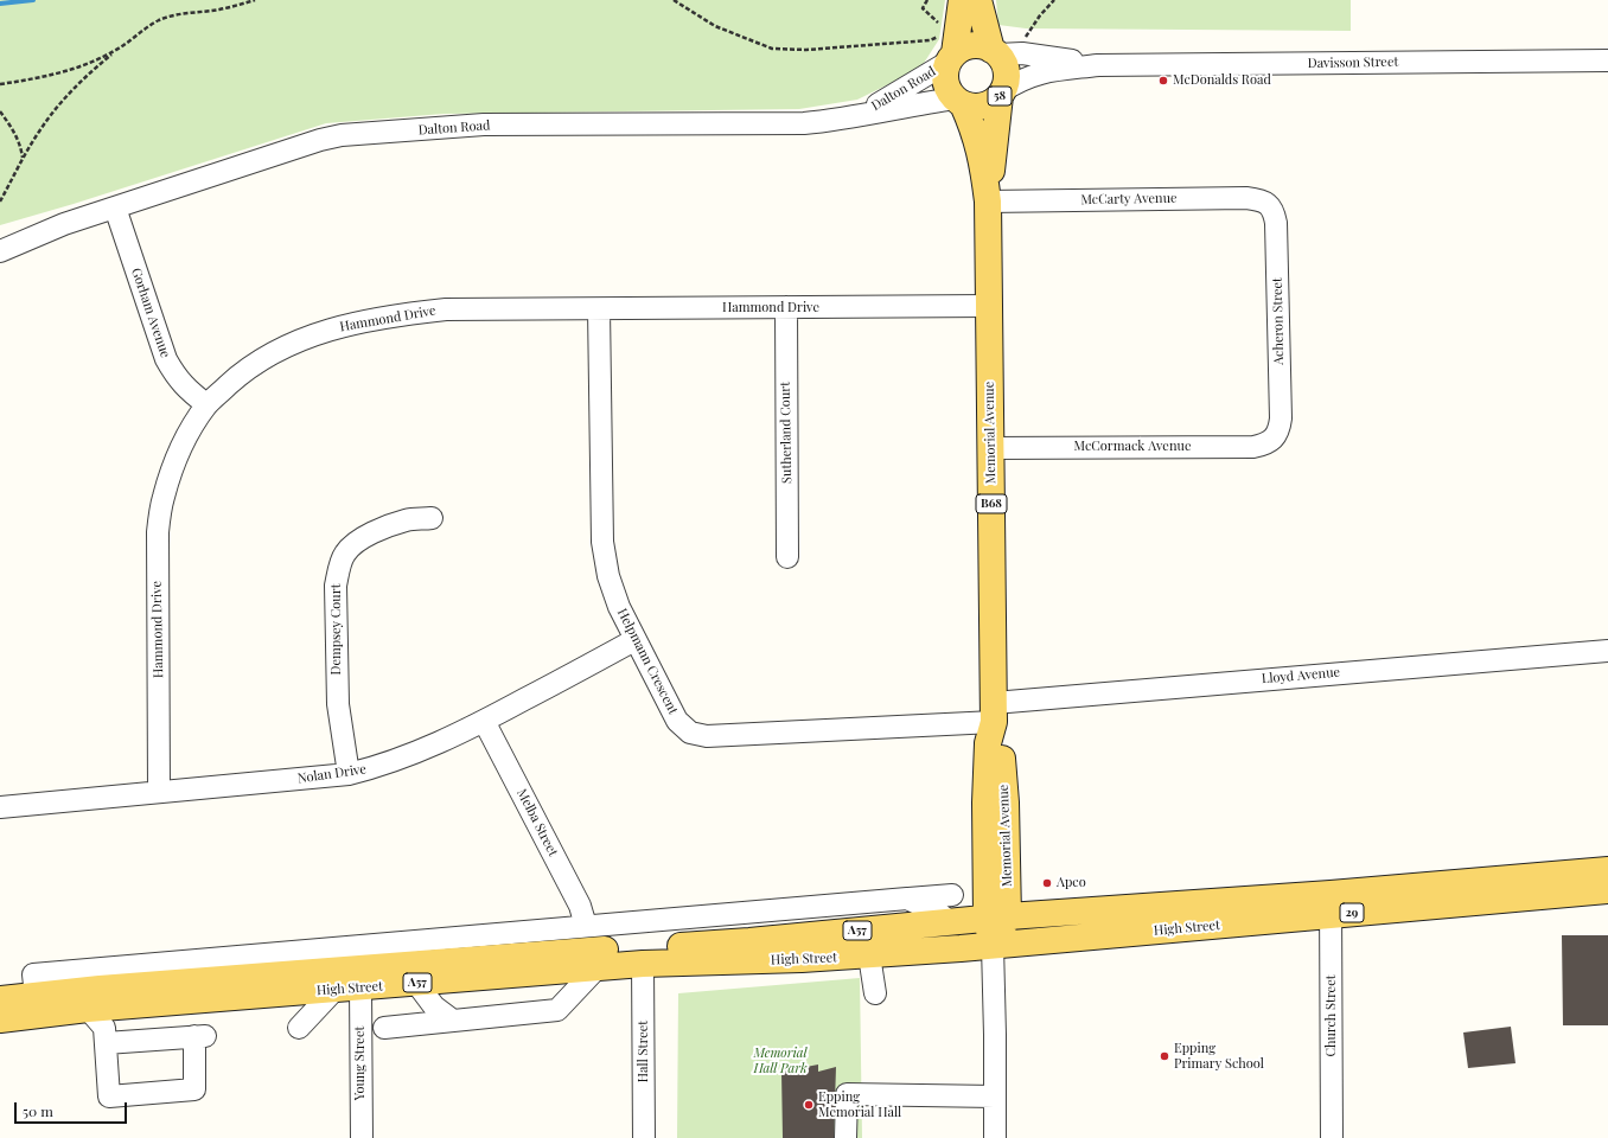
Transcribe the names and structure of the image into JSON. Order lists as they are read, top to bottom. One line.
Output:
{"streets":{"main road":["58","Memorial Avenue","B68","29","High Street","A57"],"street":["Davisson Street","Dalton Road","McCarty Avenue","Hammond Drive","Gorham Avenue","Acheron Street","Sutherland Court","McCormack Avenue","Dempsey Court","Helpmann Crescent","Lloyd Avenue","Nolan Drive","Melba Street","Church Street","Hall Street","Young Street"]},"crossings":[["Davisson Street","Dalton Road"],["Davisson Street","58"],["Davisson Street","Memorial Avenue"],["Dalton Road","58"],["Dalton Road","Gorham Avenue"],["Dalton Road","Memorial Avenue"],["58","Memorial Avenue"],["McCarty Avenue","Acheron Street"],["McCarty Avenue","Memorial Avenue"],["Hammond Drive","Gorham Avenue"],["Hammond Drive","Sutherland Court"],["Hammond Drive","Memorial Avenue"],["Hammond Drive","Helpmann Crescent"],["Hammond Drive","Nolan Drive"],["Acheron Street","McCormack Avenue"],["Memorial Avenue","McCormack Avenue"],["Memorial Avenue","Helpmann Crescent"],["Memorial Avenue","Lloyd Avenue"],["Memorial Avenue","High Street"],["Dempsey Court","Nolan Drive"],["Helpmann Crescent","Lloyd Avenue"],["Helpmann Crescent","Nolan Drive"],["Nolan Drive","Melba Street"],["High Street","Church Street"],["High Street","Hall Street"],["High Street","Young Street"]],"parks":["Memorial Hall Park"],"places":["McDonalds Road","Apco","Epping Primary School","Epping Memorial Hall"],"scale_bar":"50 m"}
